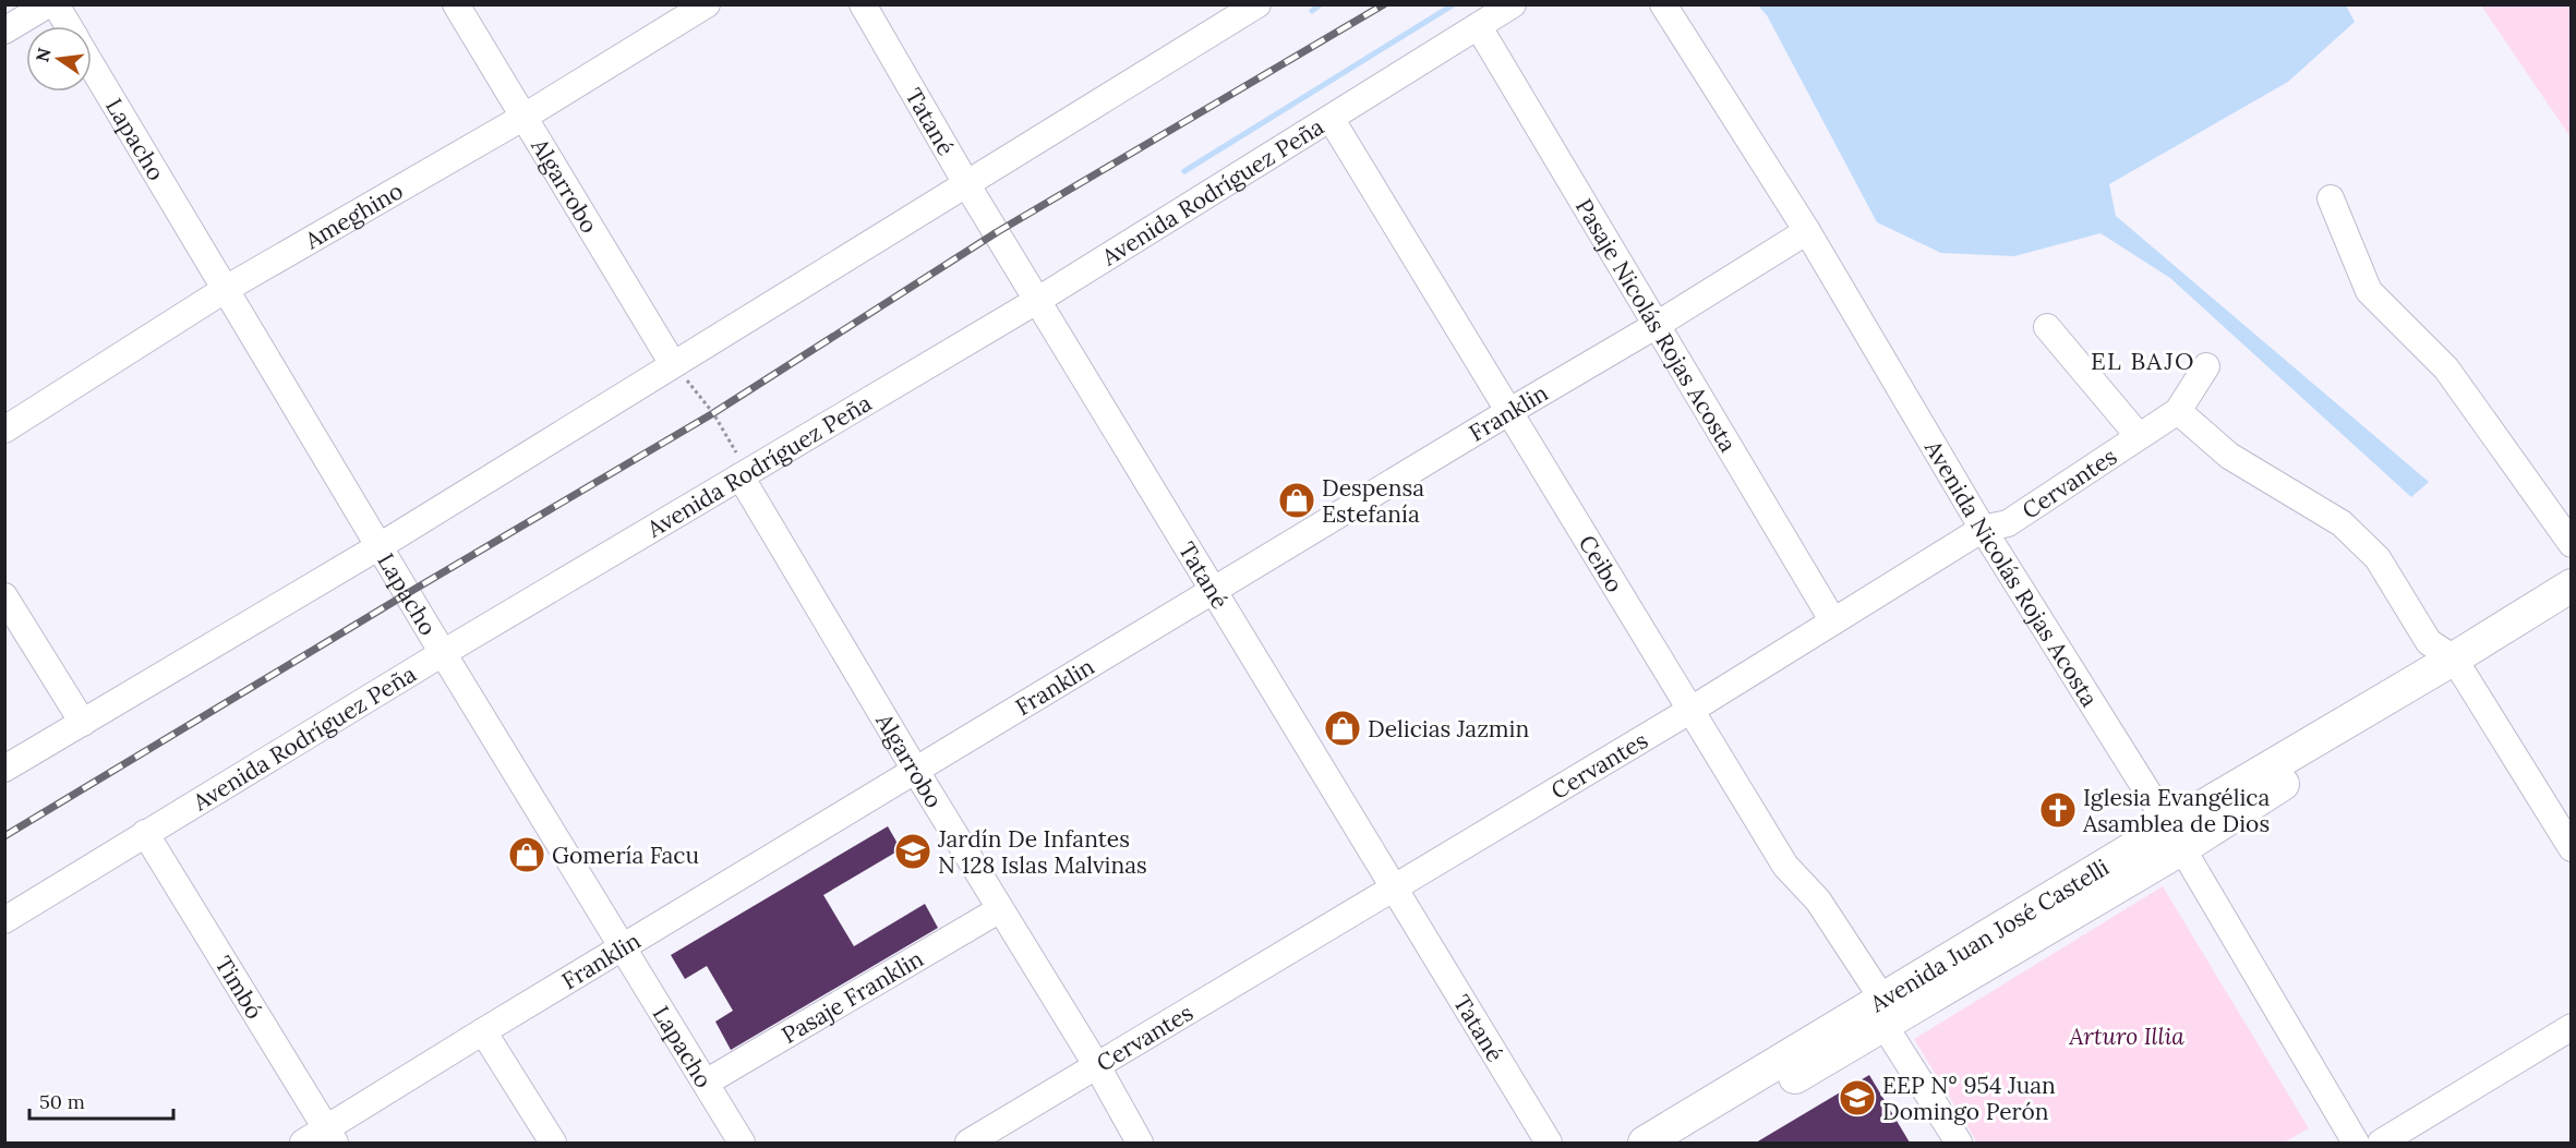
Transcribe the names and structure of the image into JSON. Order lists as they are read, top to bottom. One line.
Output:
{"streets":{"main road":["Avenida Juan José Castelli"],"street":["Tatané","Lapacho","Algarrobo","Avenida Rodríguez Peña","Ameghino","Pasaje Nicolás Rojas Acosta","Franklin","Cervantes","Ceibo","Avenida Nicolás Rojas Acosta","Timbó","Pasaje Franklin"]},"crossings":[["Tatané","Avenida Rodríguez Peña"],["Tatané","Franklin"],["Tatané","Cervantes"],["Lapacho","Avenida Rodríguez Peña"],["Lapacho","Ameghino"],["Lapacho","Franklin"],["Lapacho","Pasaje Franklin"],["Algarrobo","Avenida Rodríguez Peña"],["Algarrobo","Ameghino"],["Algarrobo","Franklin"],["Algarrobo","Cervantes"],["Algarrobo","Pasaje Franklin"],["Avenida Rodríguez Peña","Pasaje Nicolás Rojas Acosta"],["Avenida Rodríguez Peña","Ceibo"],["Avenida Rodríguez Peña","Timbó"],["Pasaje Nicolás Rojas Acosta","Franklin"],["Pasaje Nicolás Rojas Acosta","Cervantes"],["Franklin","Ceibo"],["Franklin","Avenida Nicolás Rojas Acosta"],["Franklin","Timbó"],["Cervantes","Ceibo"],["Cervantes","Avenida Nicolás Rojas Acosta"],["Ceibo","Avenida Juan José Castelli"],["Avenida Nicolás Rojas Acosta","Avenida Juan José Castelli"]],"districts":["EL BAJO"],"parks":["Arturo Illia"],"places":{"shop":["Despensa Estefanía","Delicias Jazmin","Gomería Facu"],"church":["Iglesia Evangélica Asamblea de Dios"],"school or university":["Jardín De Infantes N 128 Islas Malvinas","EEP N° 954 Juan Domingo Perón"]},"scale_bar":"50 m","north":"left"}
